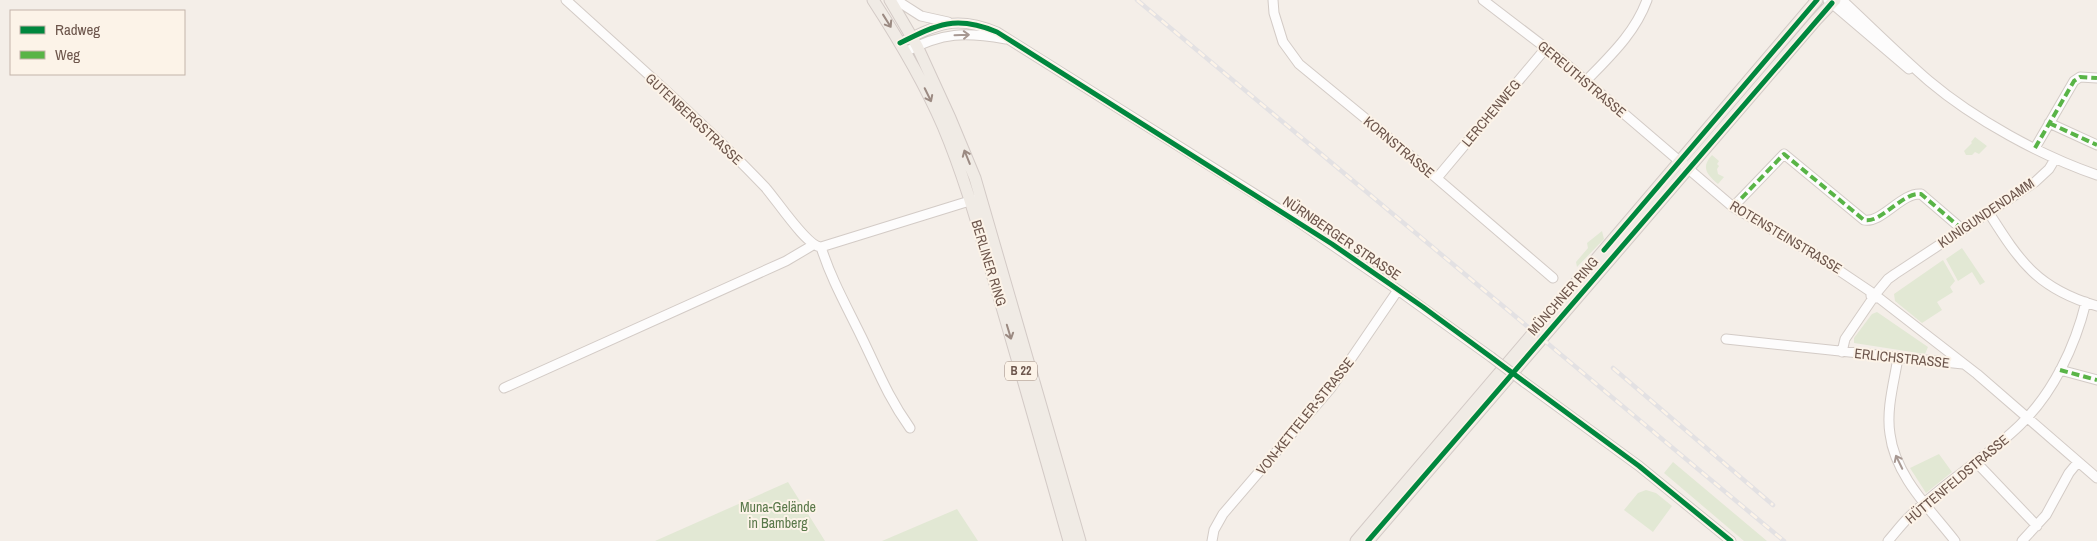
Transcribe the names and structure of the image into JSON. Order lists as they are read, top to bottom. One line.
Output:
{"streets":{"main road":["BERLINER RING","MÜNCHNER RING","B 22"],"street":["GEREUTHSTRASSE","LERCHENWEG","GUTENBERGSTRASSE","KORNSTRASSE","KUNIGUNDENDAMM","ROTENSTEINSTRASSE","NÜRNBERGER STRASSE","ERLICHSTRASSE","VON-KETTELER-STRASSE","HÜTTENFELDSTRASSE"]},"crossings":[["GEREUTHSTRASSE","LERCHENWEG"],["GEREUTHSTRASSE","ROTENSTEINSTRASSE"],["GEREUTHSTRASSE","MÜNCHNER RING"],["LERCHENWEG","KORNSTRASSE"],["KUNIGUNDENDAMM","ROTENSTEINSTRASSE"],["KUNIGUNDENDAMM","ERLICHSTRASSE"],["ROTENSTEINSTRASSE","MÜNCHNER RING"],["ROTENSTEINSTRASSE","ERLICHSTRASSE"],["NÜRNBERGER STRASSE","BERLINER RING"],["NÜRNBERGER STRASSE","VON-KETTELER-STRASSE"],["ERLICHSTRASSE","HÜTTENFELDSTRASSE"]],"parks":["Muna-Gelände in Bamberg"],"legend":["Radweg","Weg"]}
